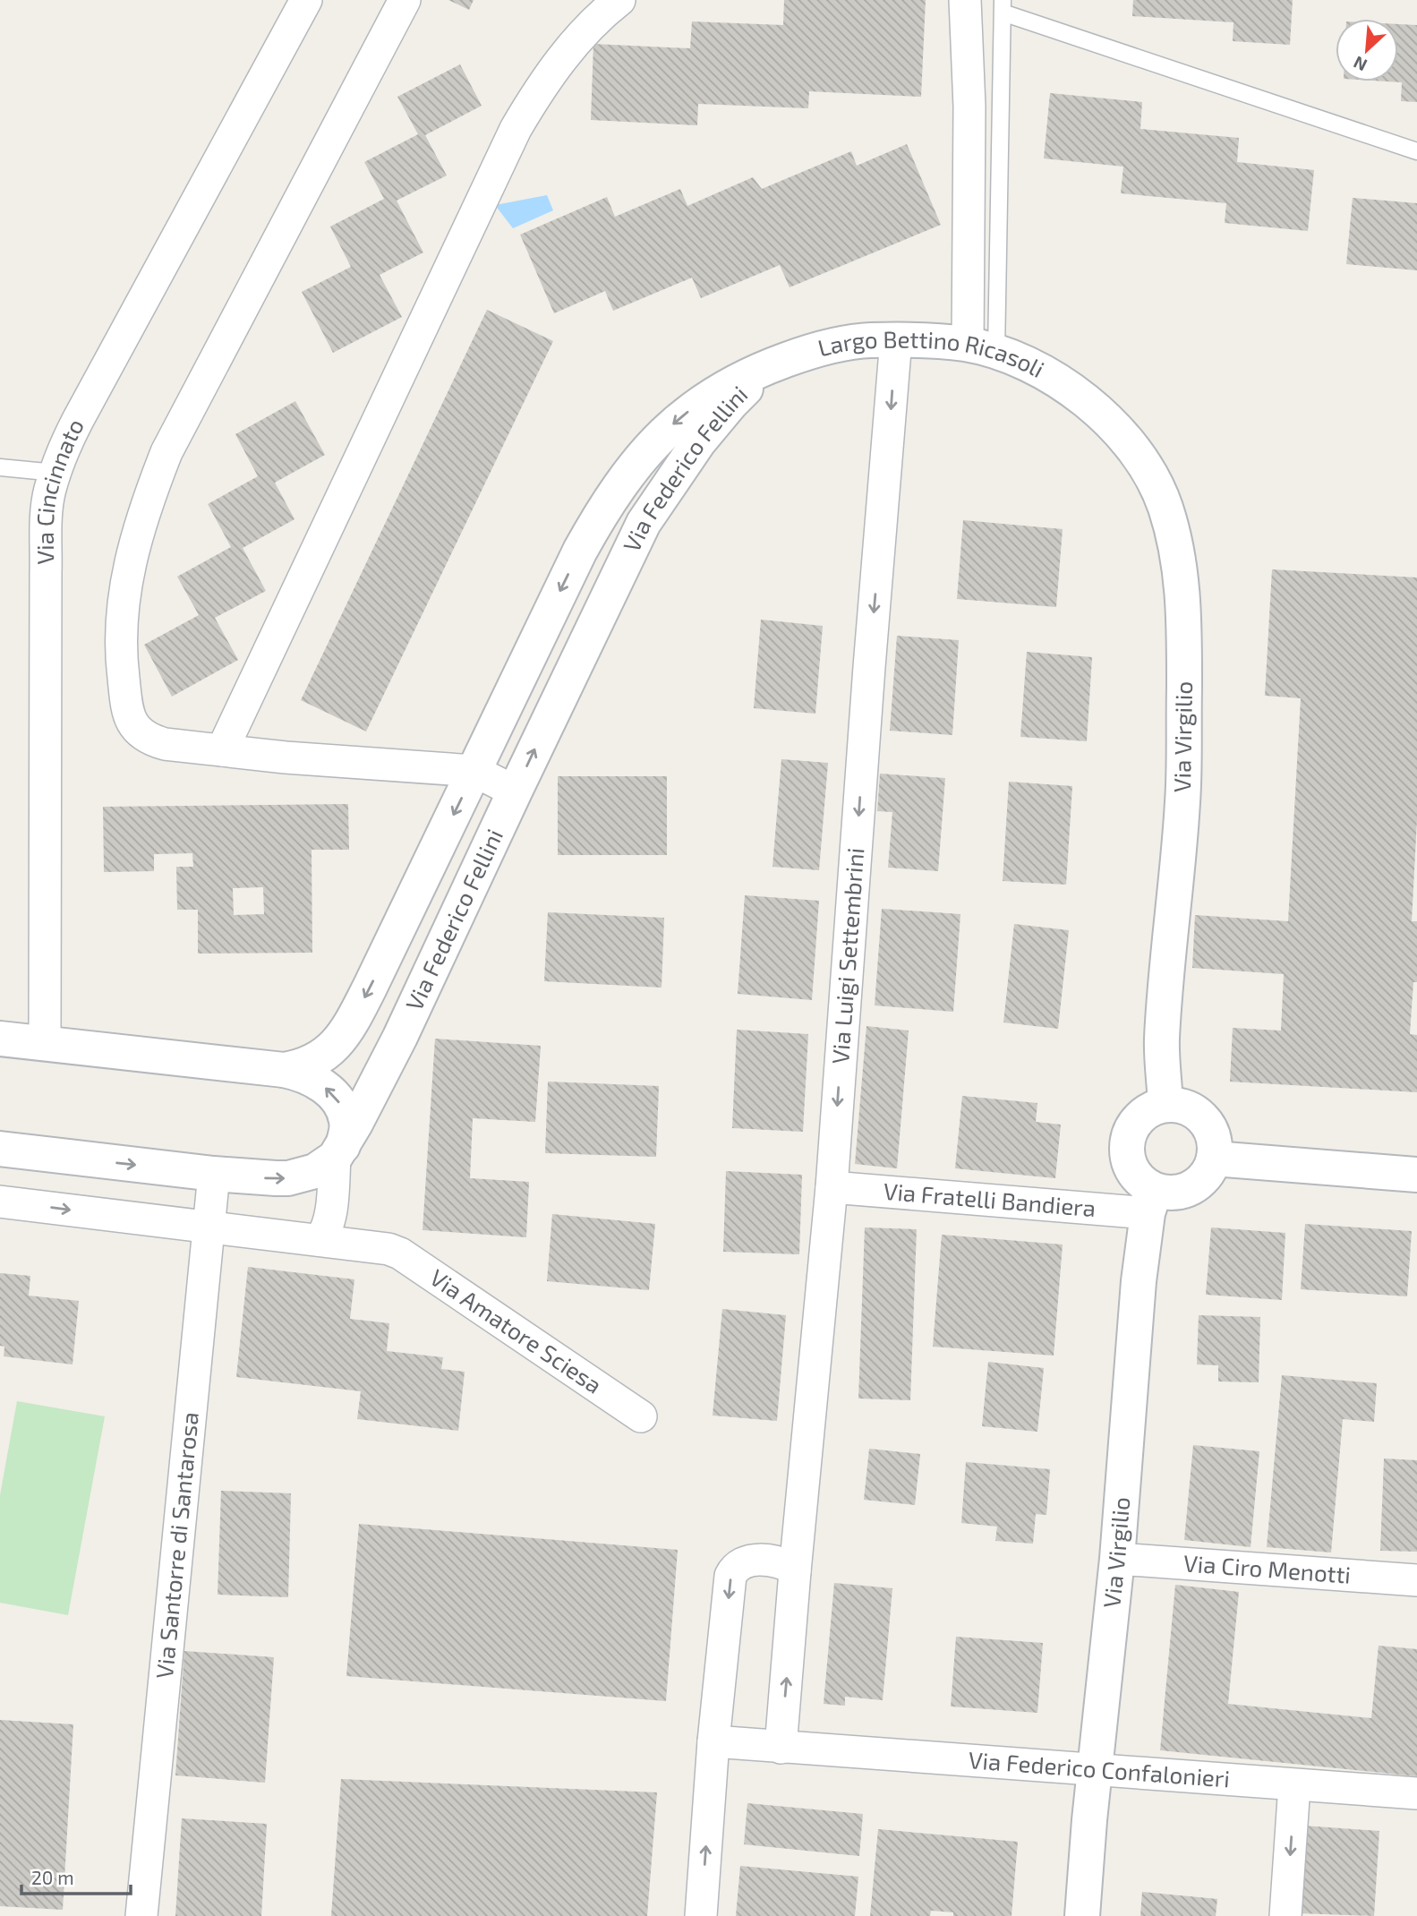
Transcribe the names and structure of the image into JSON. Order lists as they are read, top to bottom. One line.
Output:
{"streets":{"street":["Largo Bettino Ricasoli","Via Federico Fellini","Via Cincinnato","Via Virgilio","Via Luigi Settembrini","Via Fratelli Bandiera","Via Amatore Sciesa","Via Santorre di Santarosa","Via Ciro Menotti","Via Federico Confalonieri"]},"crossings":[["Largo Bettino Ricasoli","Via Federico Fellini"],["Largo Bettino Ricasoli","Via Virgilio"],["Largo Bettino Ricasoli","Via Luigi Settembrini"],["Via Federico Fellini","Via Cincinnato"],["Via Virgilio","Via Fratelli Bandiera"],["Via Virgilio","Via Ciro Menotti"],["Via Virgilio","Via Federico Confalonieri"],["Via Luigi Settembrini","Via Fratelli Bandiera"],["Via Luigi Settembrini","Via Federico Confalonieri"]],"scale_bar":"20 m","north":"bottom left"}
